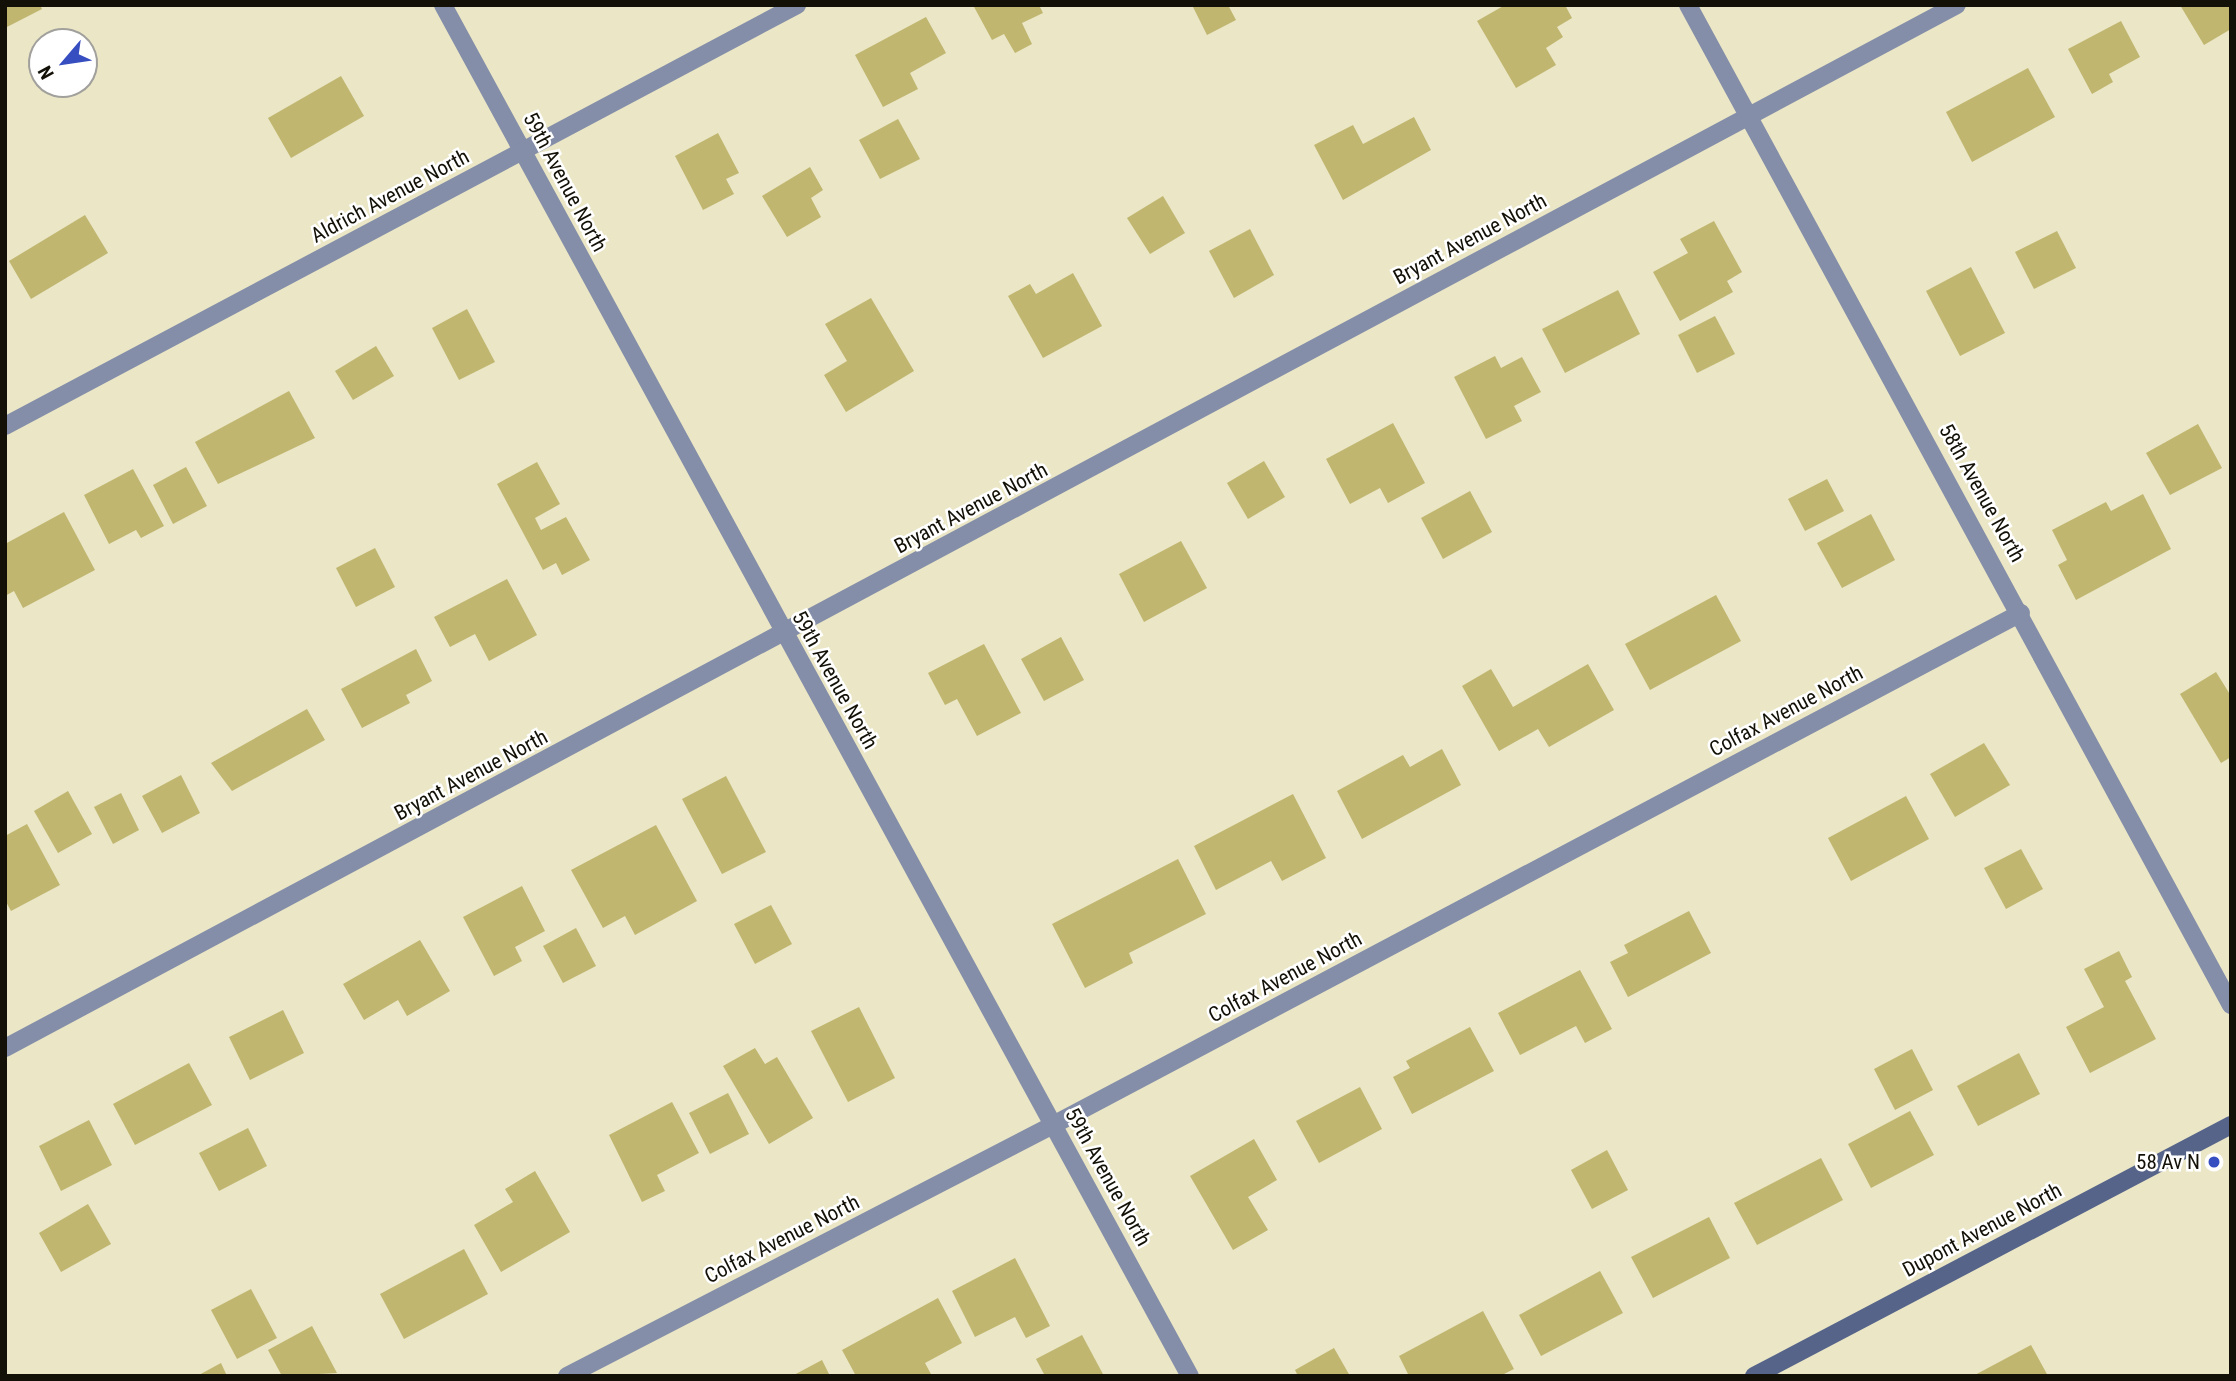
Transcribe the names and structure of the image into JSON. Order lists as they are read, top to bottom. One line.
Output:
{"streets":{"street":["59th Avenue North","Aldrich Avenue North","Bryant Avenue North","58th Avenue North","Colfax Avenue North","Dupont Avenue North"]},"crossings":[["59th Avenue North","Aldrich Avenue North"],["59th Avenue North","Bryant Avenue North"],["59th Avenue North","Colfax Avenue North"],["Bryant Avenue North","58th Avenue North"],["58th Avenue North","Colfax Avenue North"]],"places":["58 Av N"],"north":"bottom left"}
